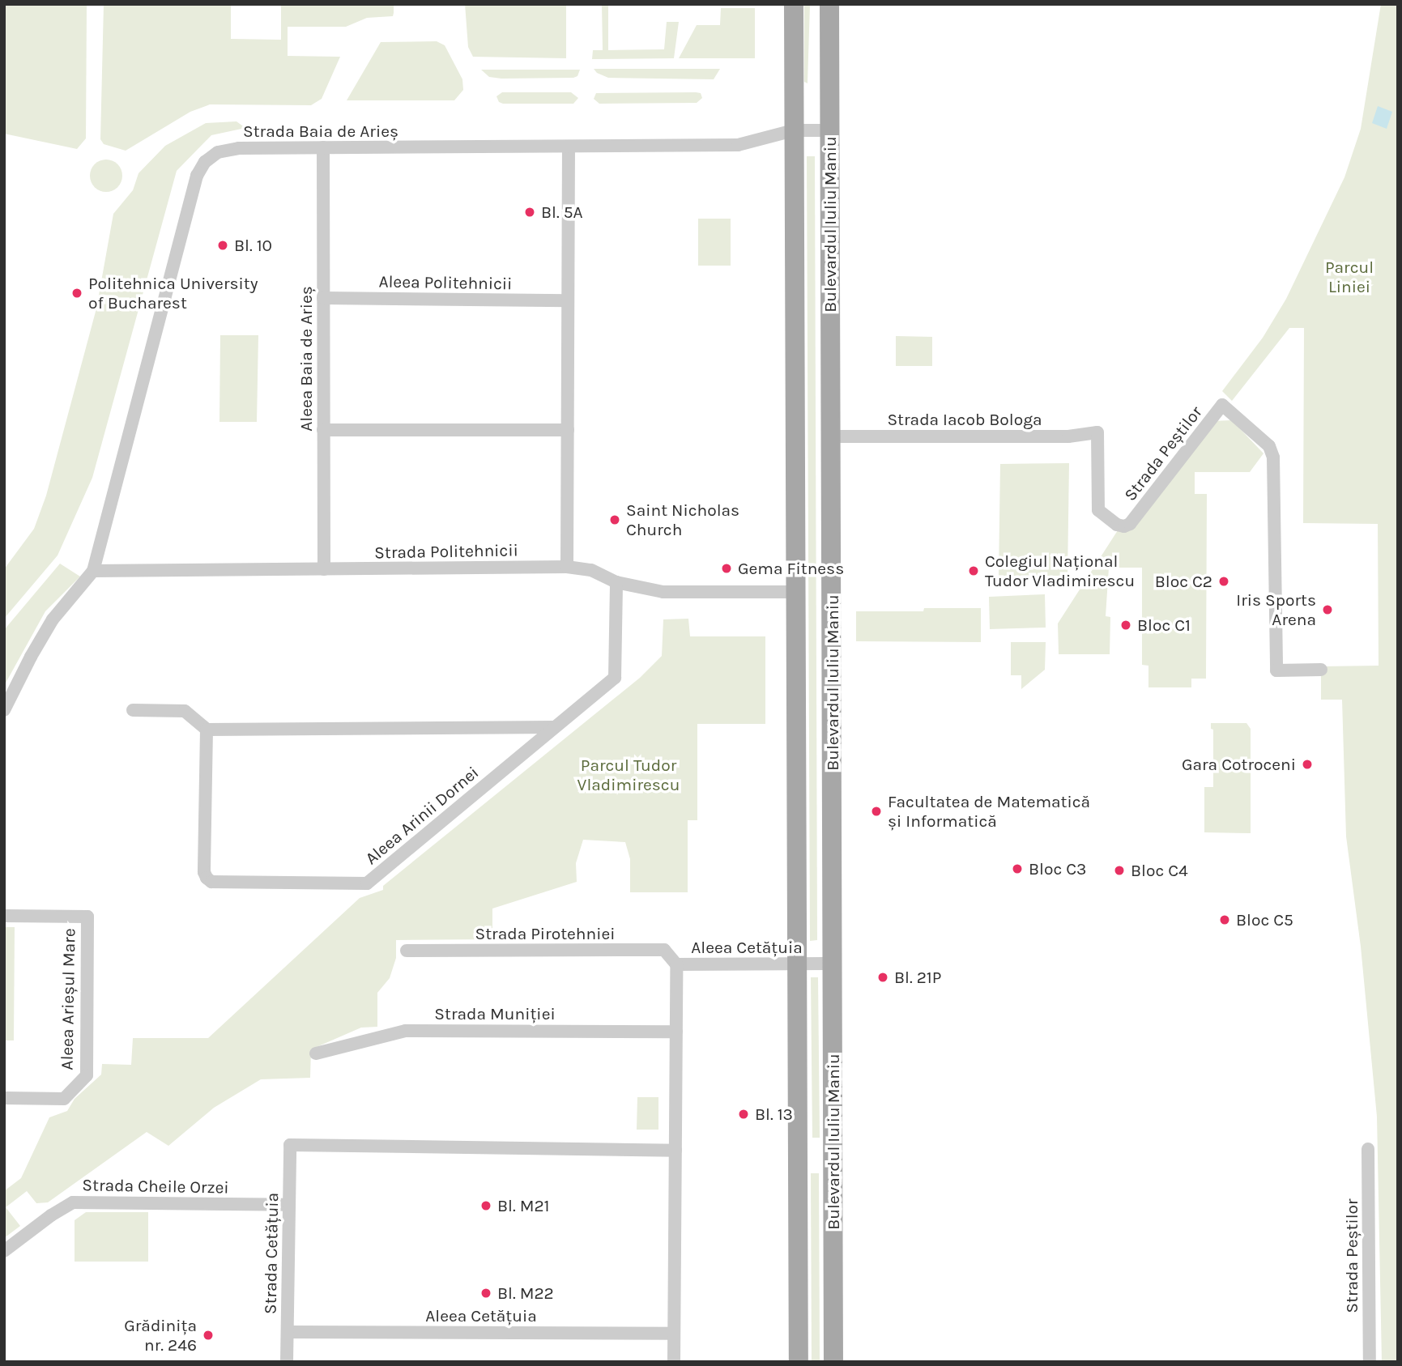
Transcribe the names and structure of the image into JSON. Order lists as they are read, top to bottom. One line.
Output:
{"streets":{"main road":["Bulevardul Iuliu Maniu"],"street":["Strada Baia de Arieș","Aleea Politehnicii","Aleea Baia de Arieș","Strada Iacob Bologa","Strada Peștilor","Strada Politehnicii","Aleea Arinii Dornei","Strada Pirotehniei","Aleea Cetățuia","Aleea Arieșul Mare","Strada Muniției","Strada Cheile Orzei","Strada Cetățuia"]},"crossings":[["Strada Baia de Arieș","Bulevardul Iuliu Maniu"],["Strada Baia de Arieș","Aleea Baia de Arieș"],["Strada Baia de Arieș","Strada Politehnicii"],["Bulevardul Iuliu Maniu","Strada Iacob Bologa"],["Bulevardul Iuliu Maniu","Strada Politehnicii"],["Bulevardul Iuliu Maniu","Aleea Cetățuia"],["Aleea Politehnicii","Aleea Baia de Arieș"],["Aleea Baia de Arieș","Strada Politehnicii"],["Strada Iacob Bologa","Strada Peștilor"],["Strada Politehnicii","Aleea Arinii Dornei"],["Strada Pirotehniei","Aleea Cetățuia"],["Aleea Cetățuia","Strada Muniției"],["Aleea Cetățuia","Strada Cetățuia"],["Strada Cheile Orzei","Strada Cetățuia"]],"parks":["Parcul Liniei","Parcul Tudor Vladimirescu"],"places":["Bl. 5A","Bl. 10","Politehnica University of Bucharest","Saint Nicholas Church","Gema Fitness","Colegiul Național Tudor Vladimirescu","Bloc C2","Iris Sports Arena","Bloc C1","Gara Cotroceni","Facultatea de Matematică și Informatică","Bloc C3","Bloc C4","Bloc C5","Bl. 21P","Bl. 13","Bl. M21","Bl. M22","Grădinița nr. 246"]}
